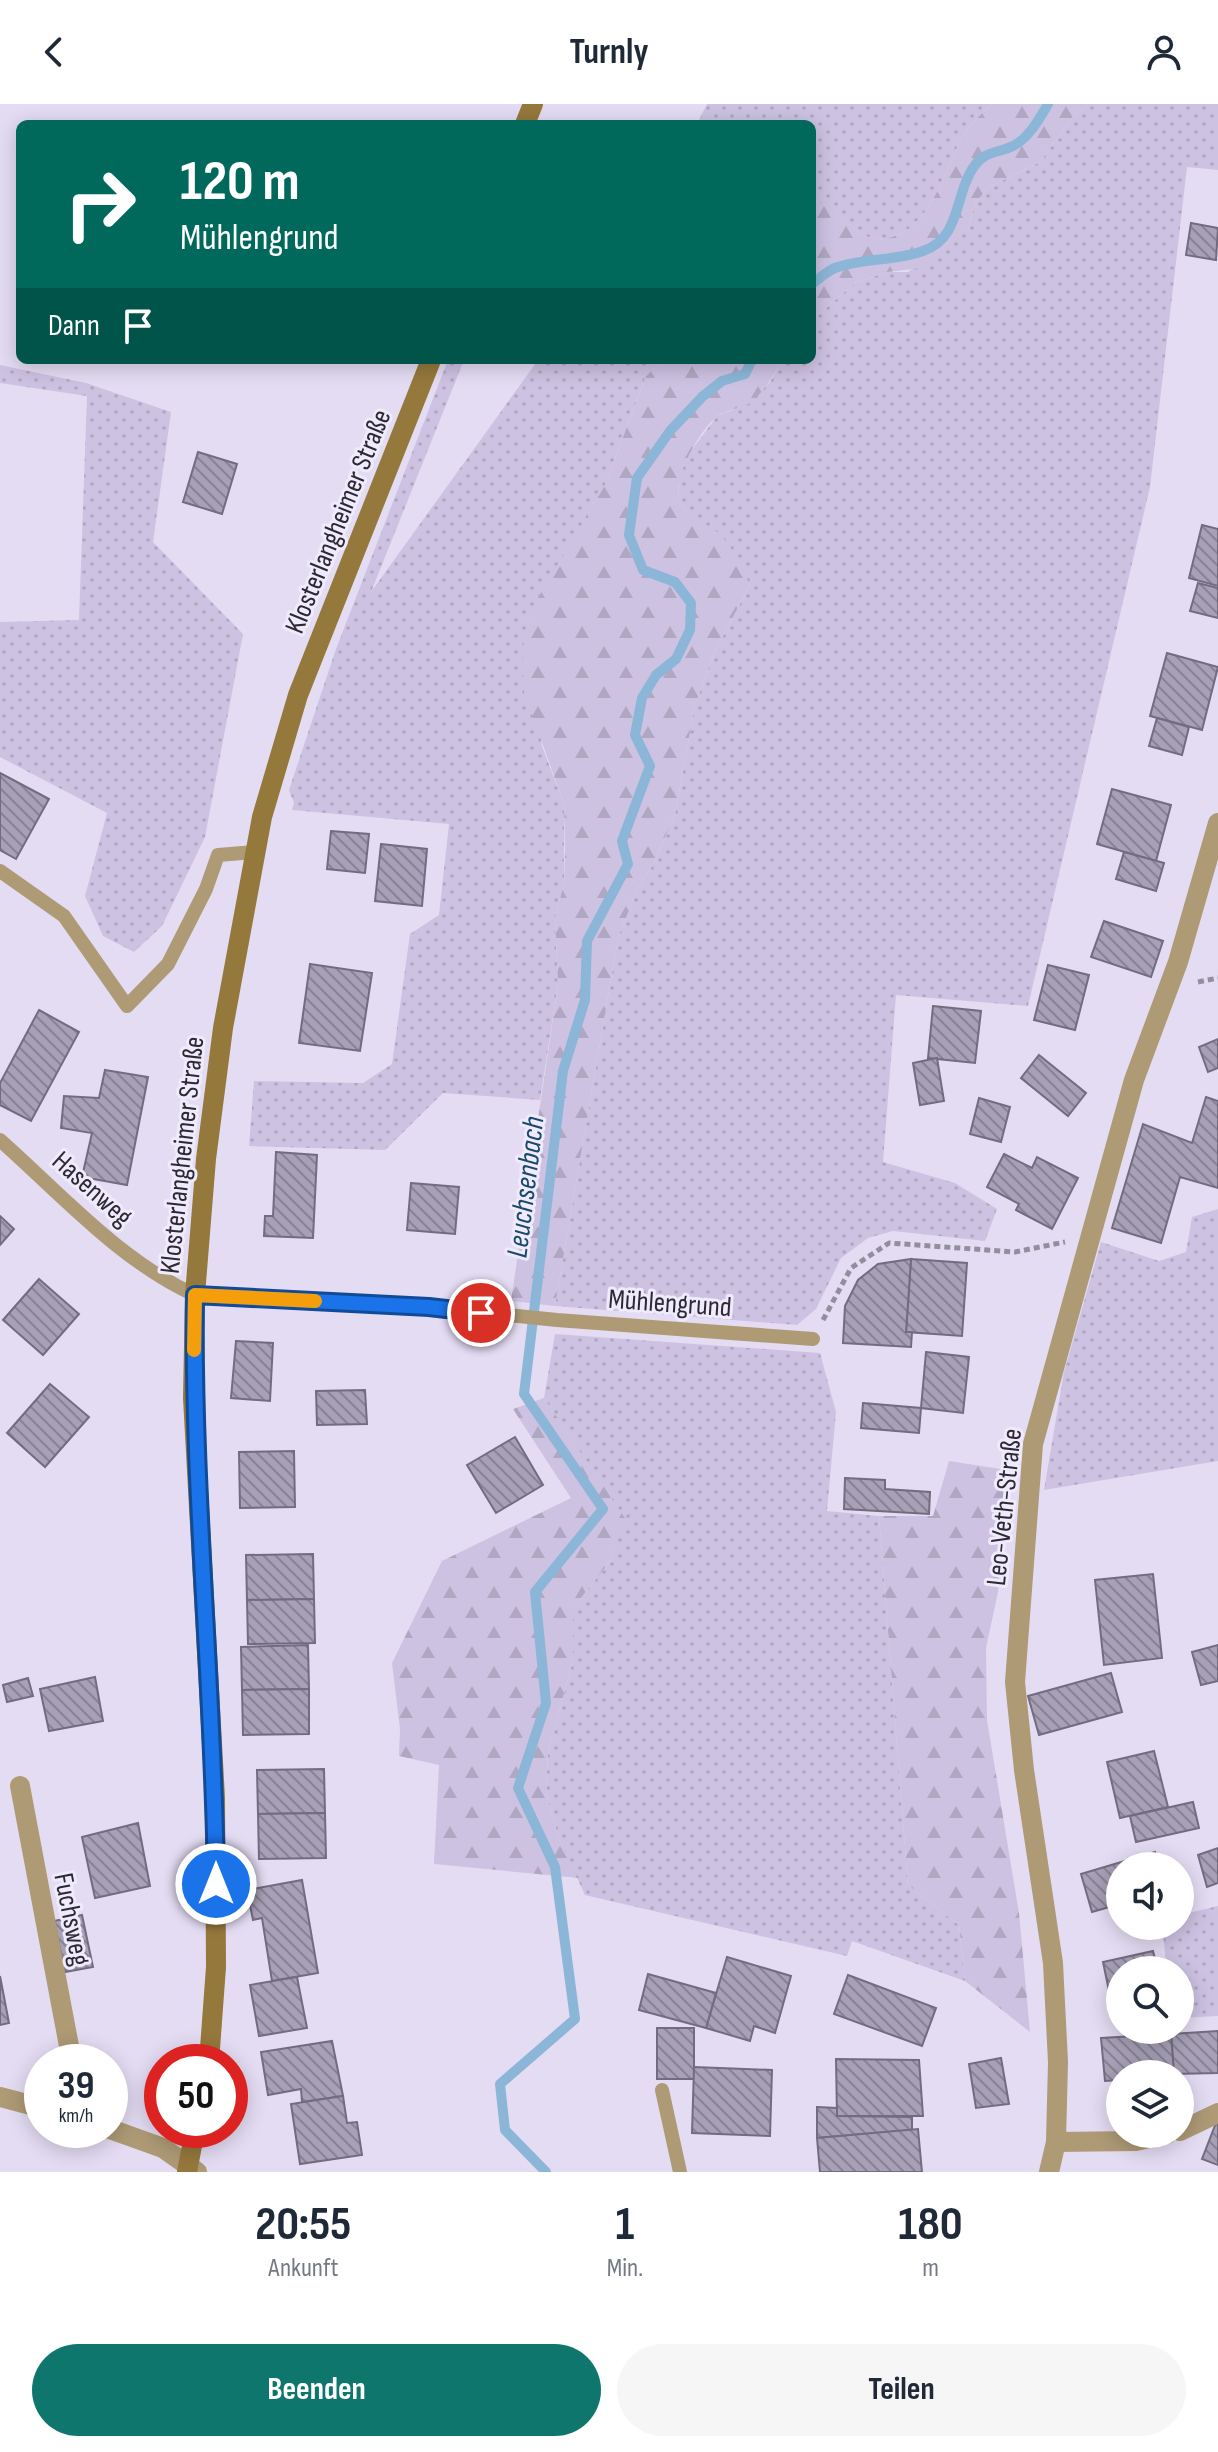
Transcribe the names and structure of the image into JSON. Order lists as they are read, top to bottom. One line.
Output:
{"streets":{"main road":["Klosterlangheimer Straße"],"street":["Leo-Veth-Straße","Fuchsweg"],"lane":["Hasenweg","Mühlengrund"]},"crossings":[["Klosterlangheimer Straße","Hasenweg"],["Klosterlangheimer Straße","Mühlengrund"],["Hasenweg","Mühlengrund"]],"water":["Leuchsenbach"],"page":{"header":"Turnly","turn":["120 m","Mühlengrund"],"then":"Dann","speed":"39 km/h","limit":"50","eta":["20:55","Ankunft","1","Min.","180","m"],"buttons":["Beenden","Teilen"]}}
